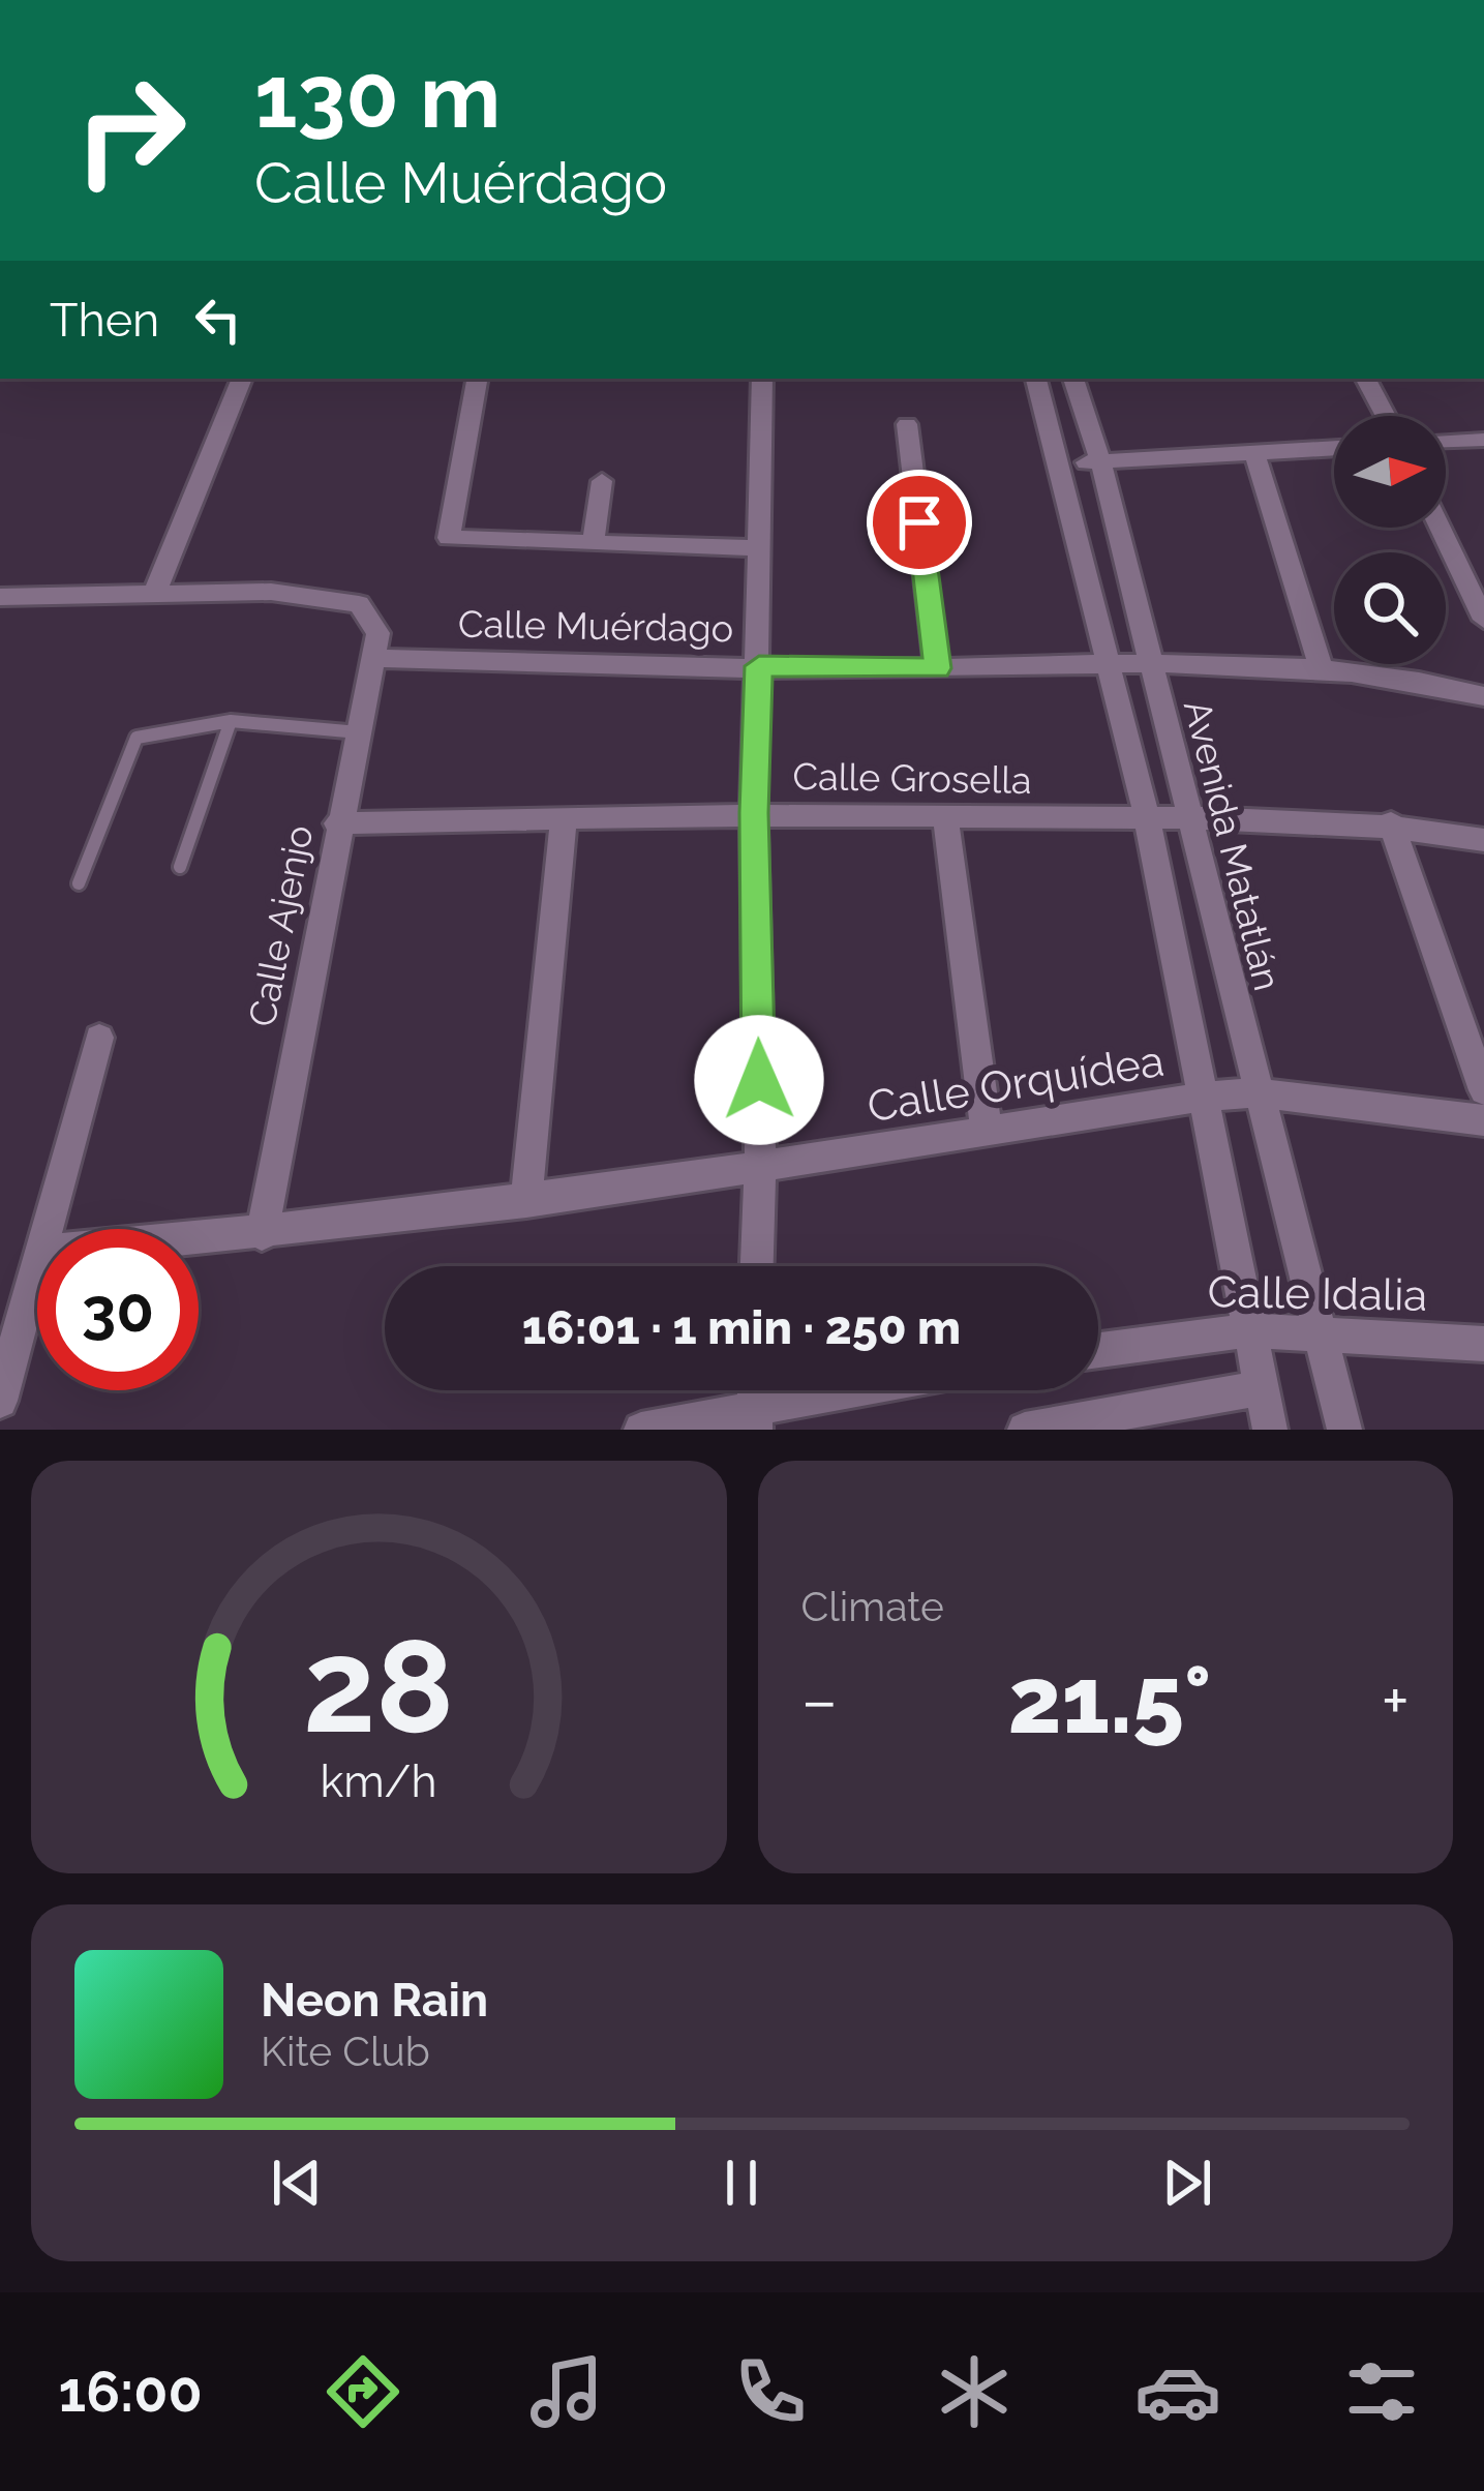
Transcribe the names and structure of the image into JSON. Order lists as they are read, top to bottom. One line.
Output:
{"streets":{"street":["Calle Muérdago","Calle Grosella","Avenida Matatlán","Calle Ajenjo","Calle Orquídea","Calle Idalia"]},"crossings":[["Calle Muérdago","Avenida Matatlán"],["Calle Muérdago","Calle Ajenjo"],["Calle Grosella","Avenida Matatlán"],["Calle Grosella","Calle Ajenjo"],["Avenida Matatlán","Calle Orquídea"],["Avenida Matatlán","Calle Idalia"],["Calle Ajenjo","Calle Orquídea"]],"north":"right","page":{"turn":["130 m","Calle Muérdago"],"then":"Then","limit":"30","trip":"16:01 · 1 min · 250 m","tile":"Climate","heat":["−","21.5°","+"],"song":["Neon Rain","Kite Club"],"tabs":"16:00","gauge":["28","km/h"]}}
